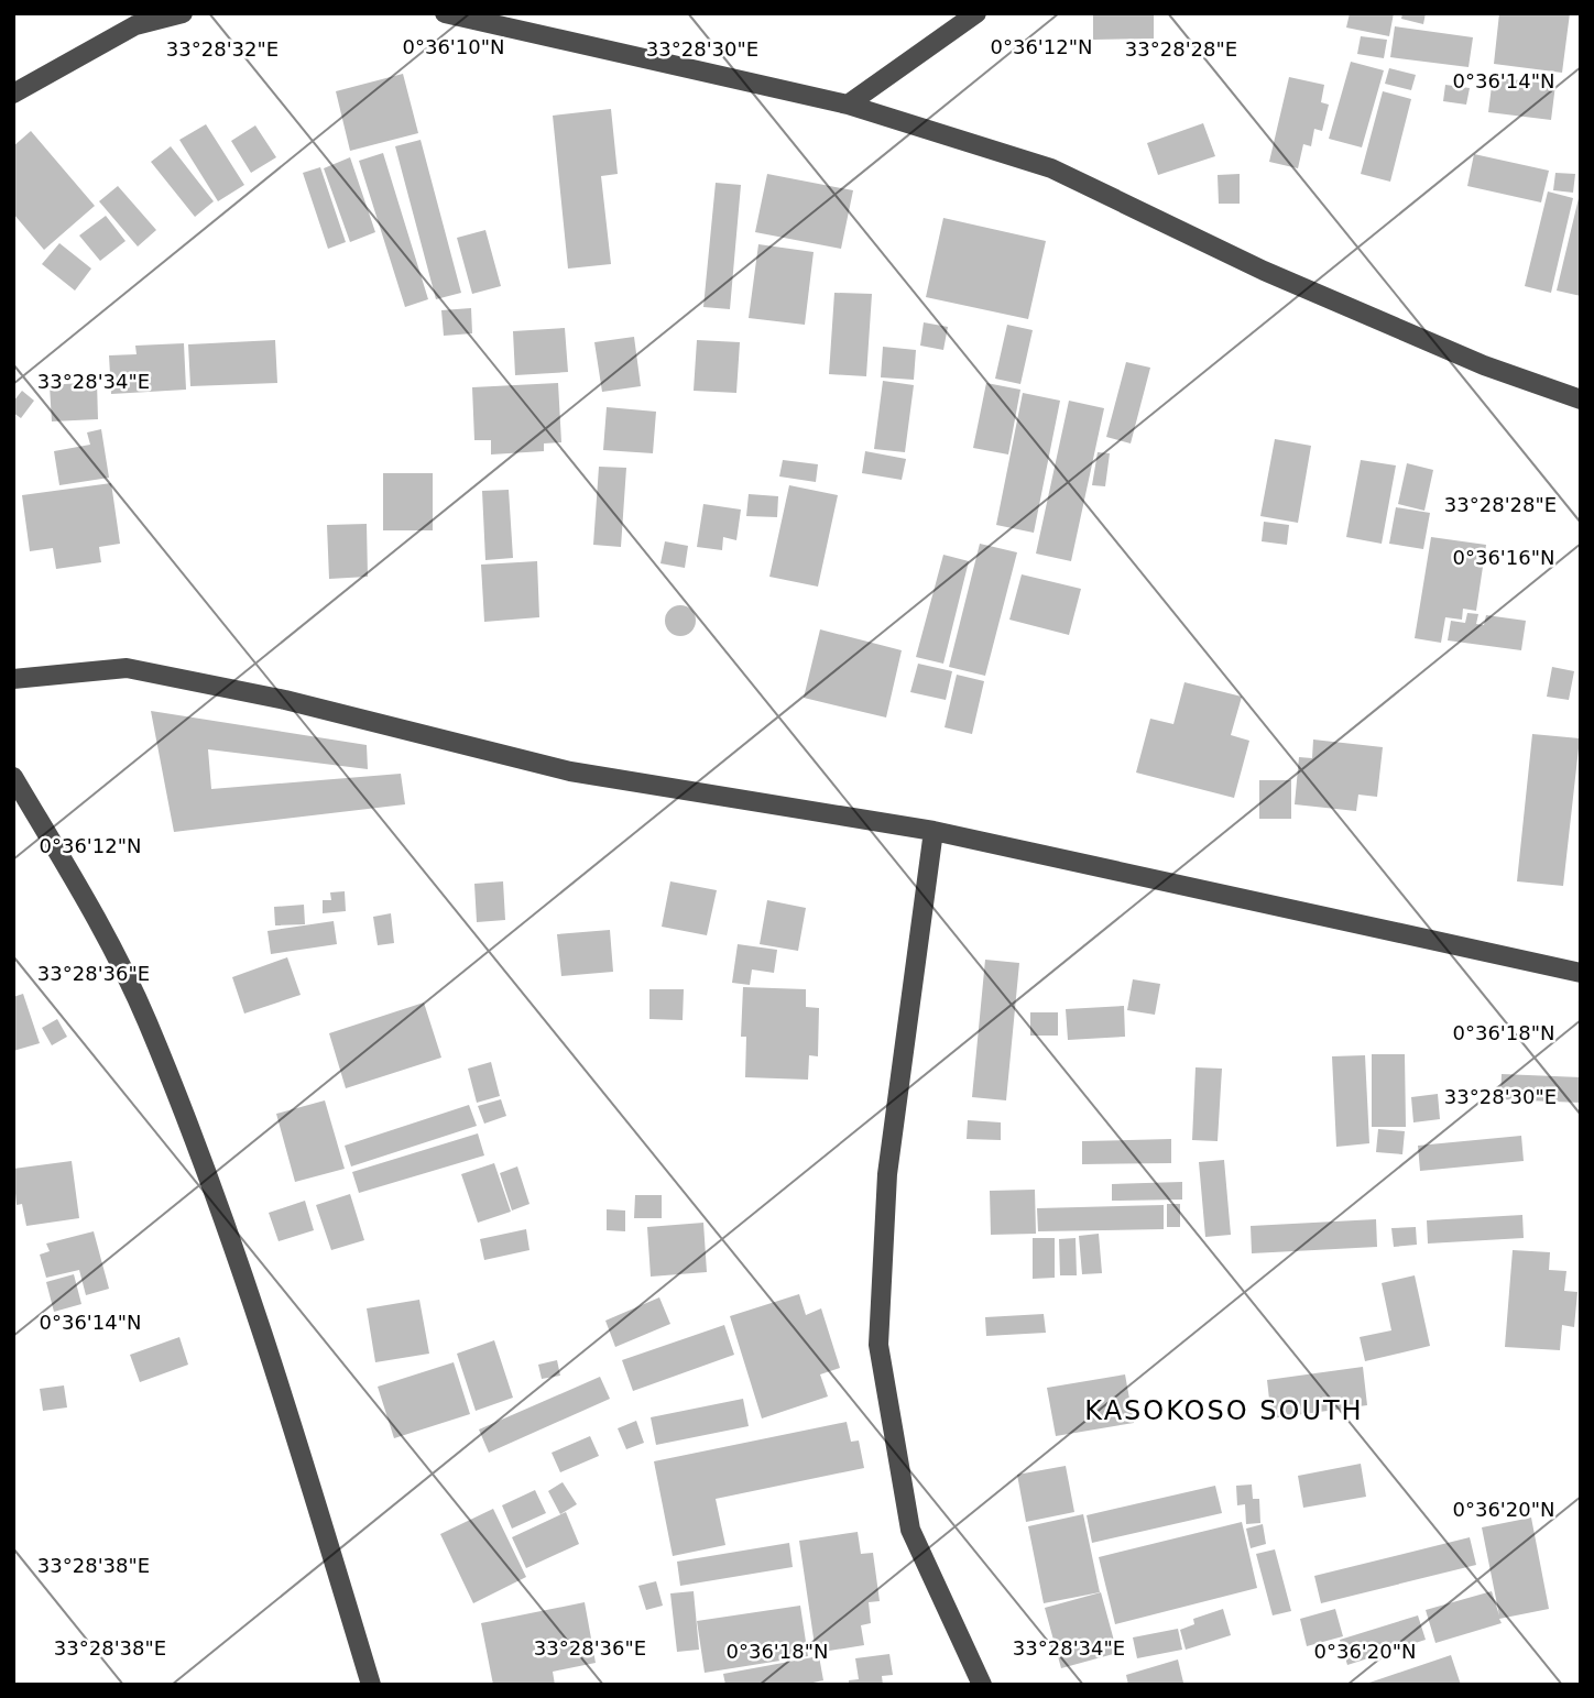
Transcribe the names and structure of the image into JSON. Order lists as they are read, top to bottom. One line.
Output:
{"districts":["KASOKOSO SOUTH"],"coordinates":["0°36'10\"N","0°36'12\"N","33°28'32\"E","33°28'30\"E","33°28'28\"E","0°36'14\"N","33°28'34\"E","0°36'16\"N","33°28'36\"E","0°36'18\"N","0°36'20\"N","33°28'38\"E"]}
